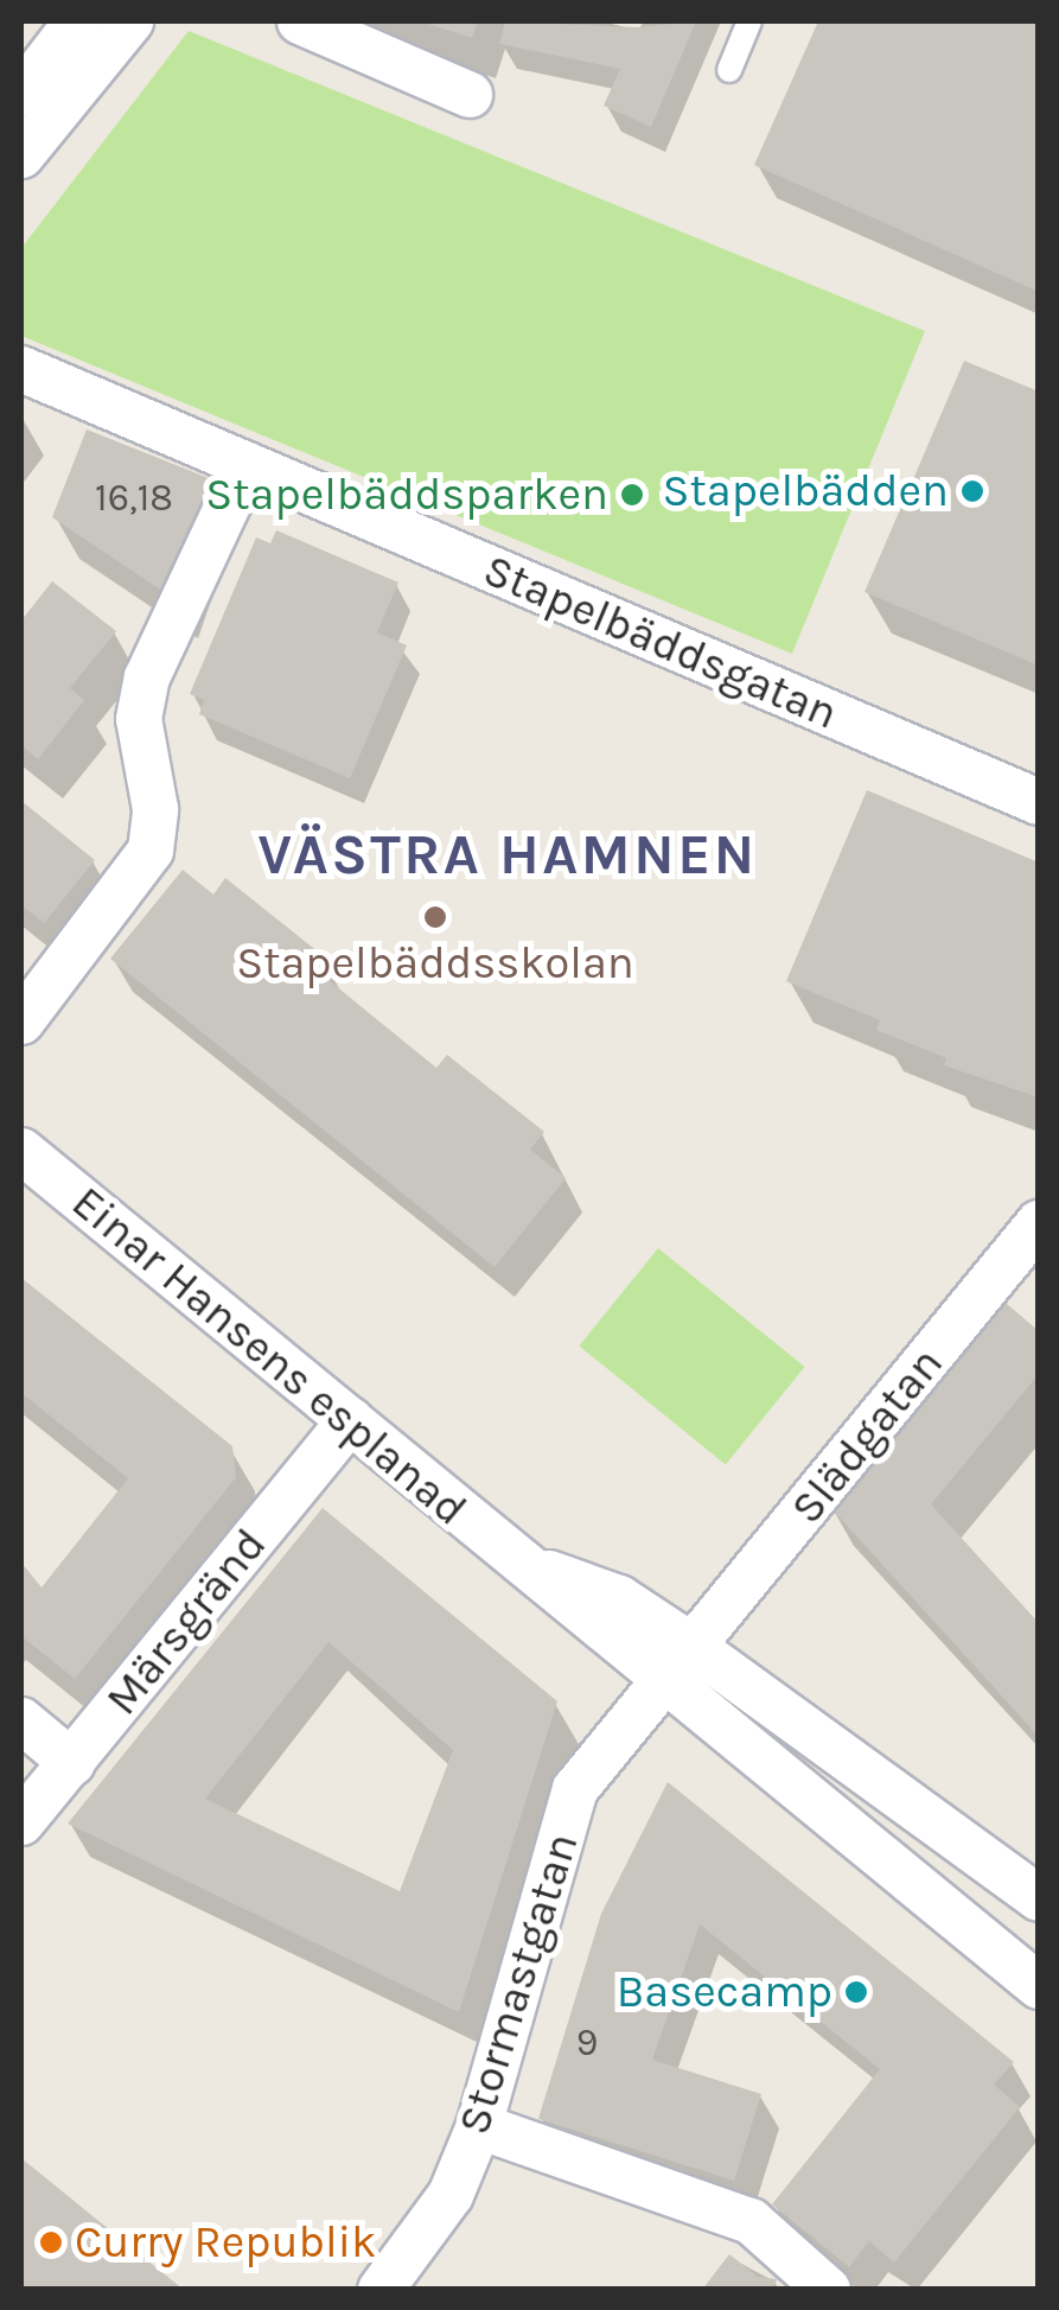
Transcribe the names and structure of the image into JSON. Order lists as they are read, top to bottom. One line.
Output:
{"streets":{"street":["Stapelbäddsgatan","Einar Hansens esplanad","Slädgatan","Märsgränd","Stormastgatan"]},"crossings":[["Einar Hansens esplanad","Slädgatan"],["Einar Hansens esplanad","Märsgränd"],["Einar Hansens esplanad","Stormastgatan"]],"districts":["VÄSTRA HAMNEN"],"places":["Stapelbädden","Stapelbäddsparken","Stapelbäddsskolan","Basecamp","Curry Republik"],"house_numbers":["16,18","9"]}
